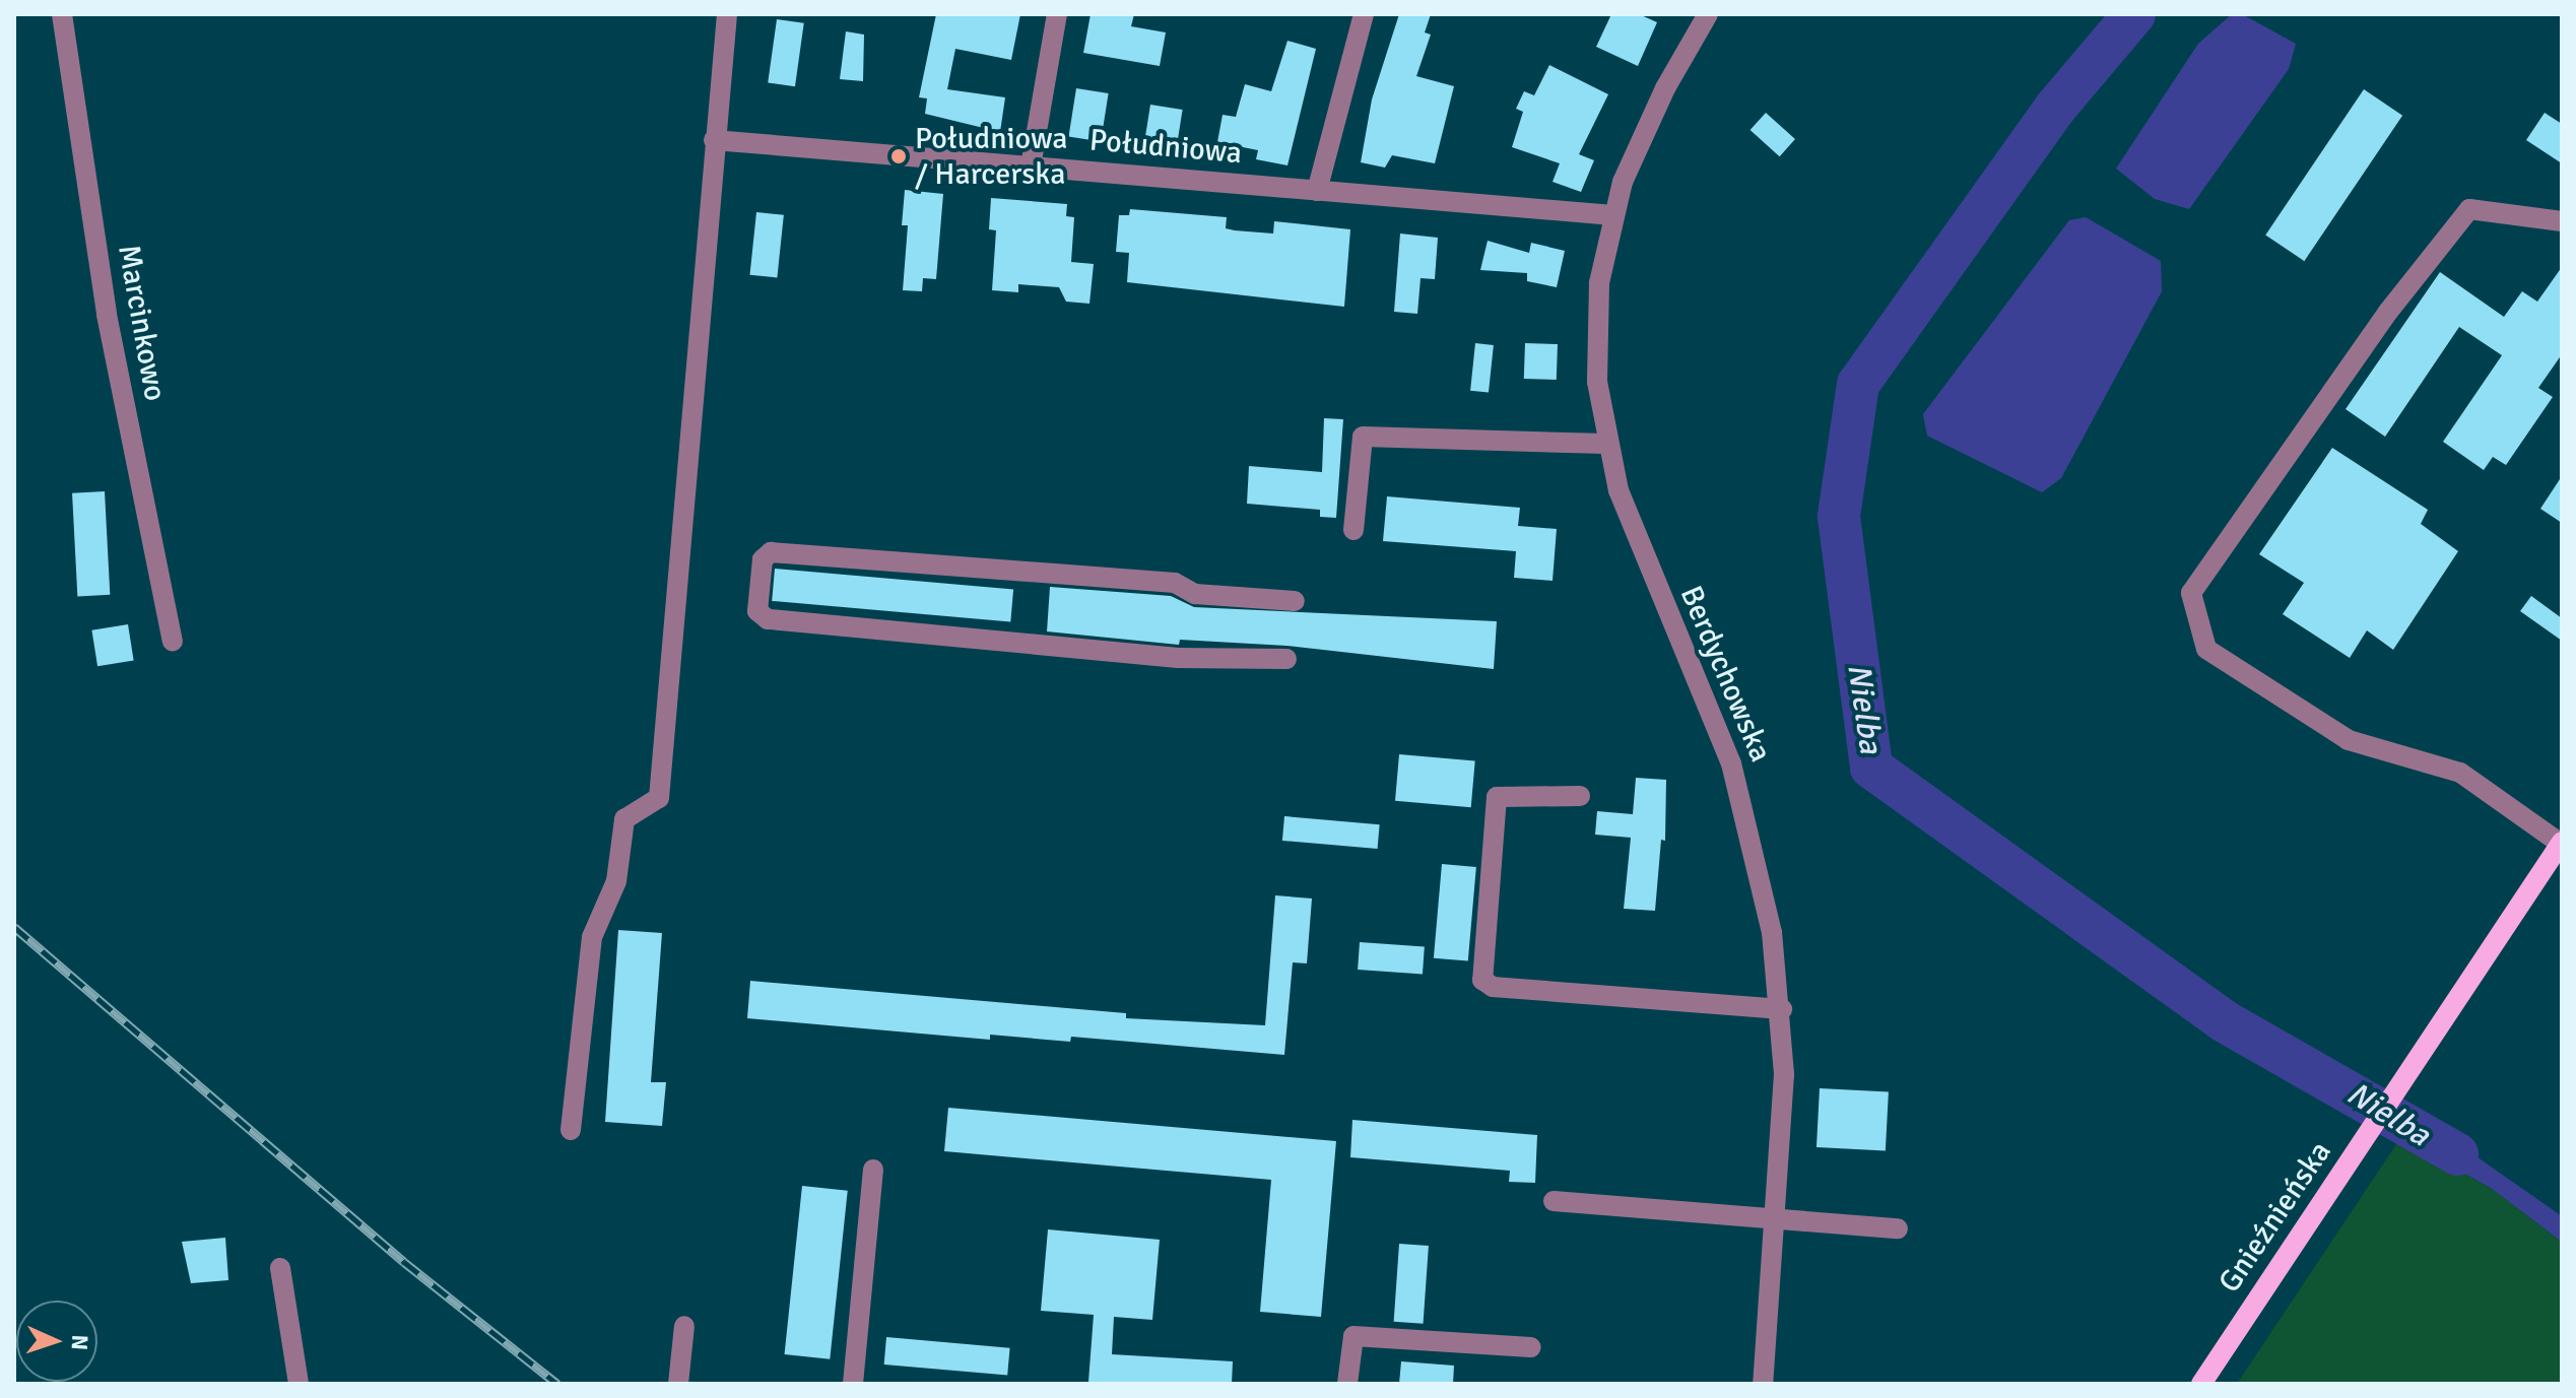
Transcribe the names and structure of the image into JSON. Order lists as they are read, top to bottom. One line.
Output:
{"streets":{"main road":["Gnieźnieńska"],"street":["Południowa","Marcinkowo","Berdychowska"]},"crossings":[["Południowa","Berdychowska"]],"water":["Nielba"],"places":["Południowa / Harcerska"],"north":"right"}
